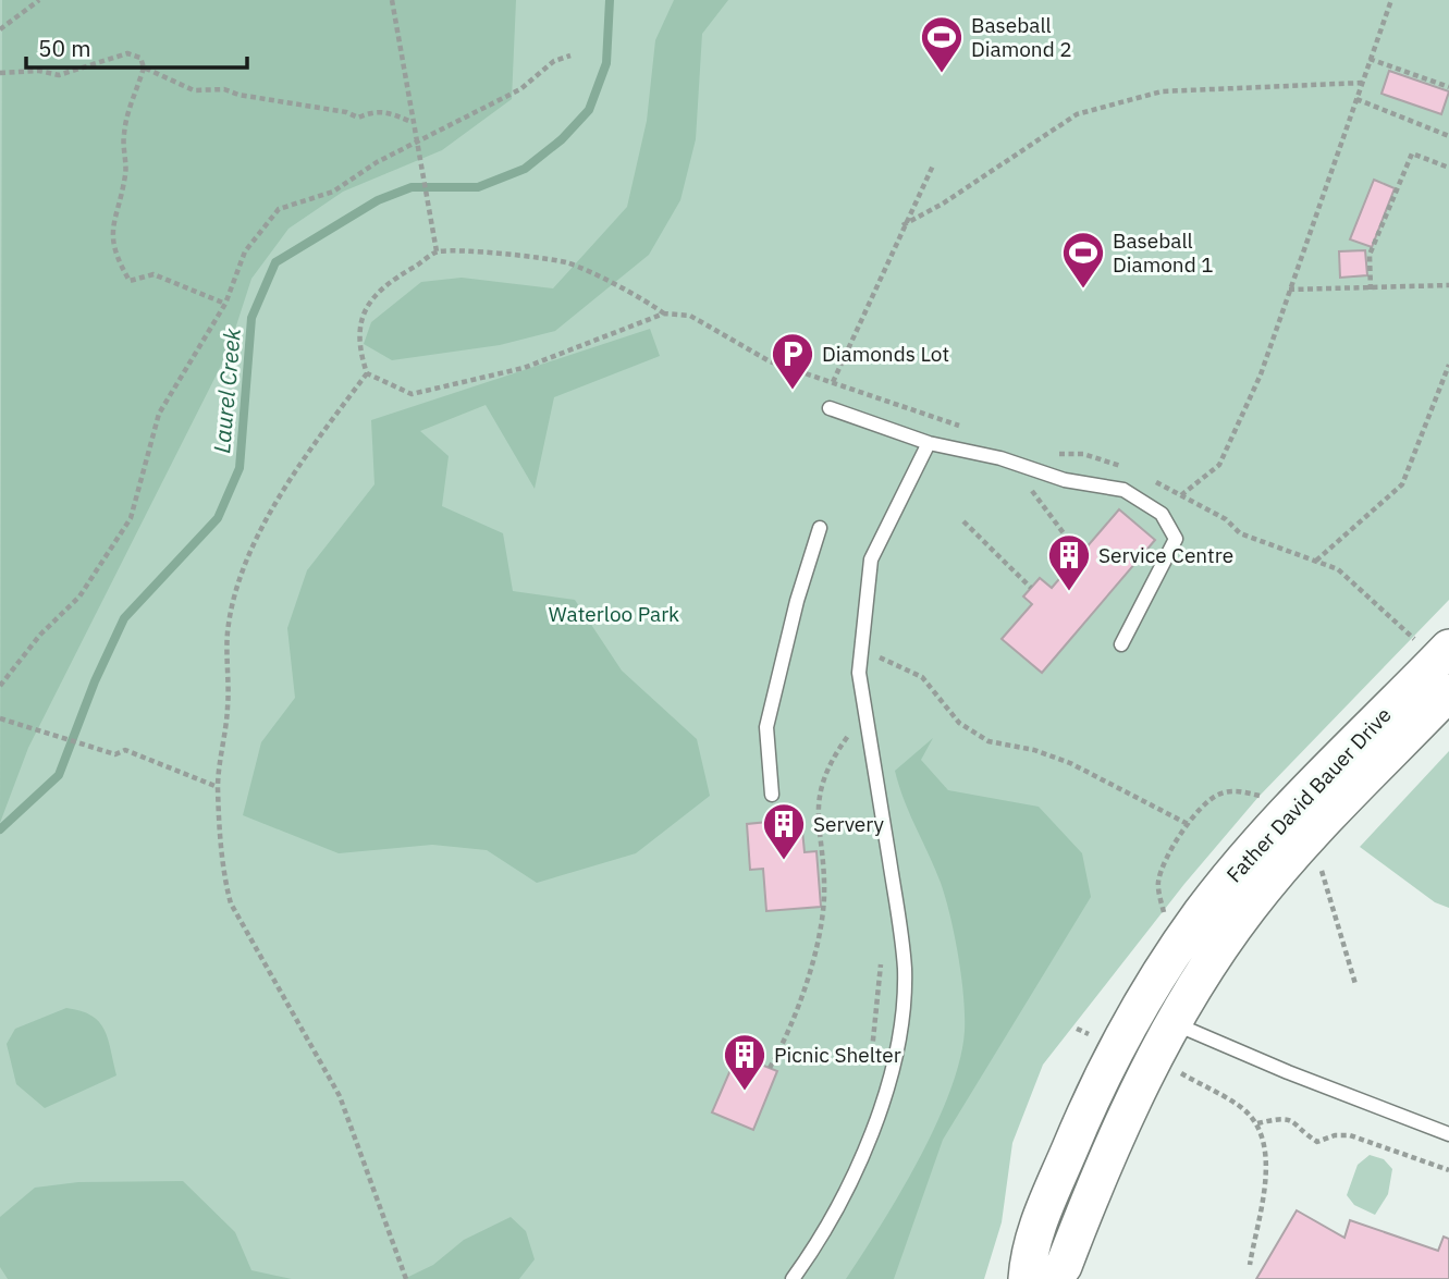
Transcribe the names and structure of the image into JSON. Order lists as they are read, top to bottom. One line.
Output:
{"streets":{"street":["Father David Bauer Drive"]},"water":["Laurel Creek"],"parks":["Waterloo Park"],"places":{"sports":["Baseball Diamond 2","Baseball Diamond 1"],"parking":["Diamonds Lot"],"building":["Service Centre","Servery","Picnic Shelter"]},"scale_bar":"50 m"}
